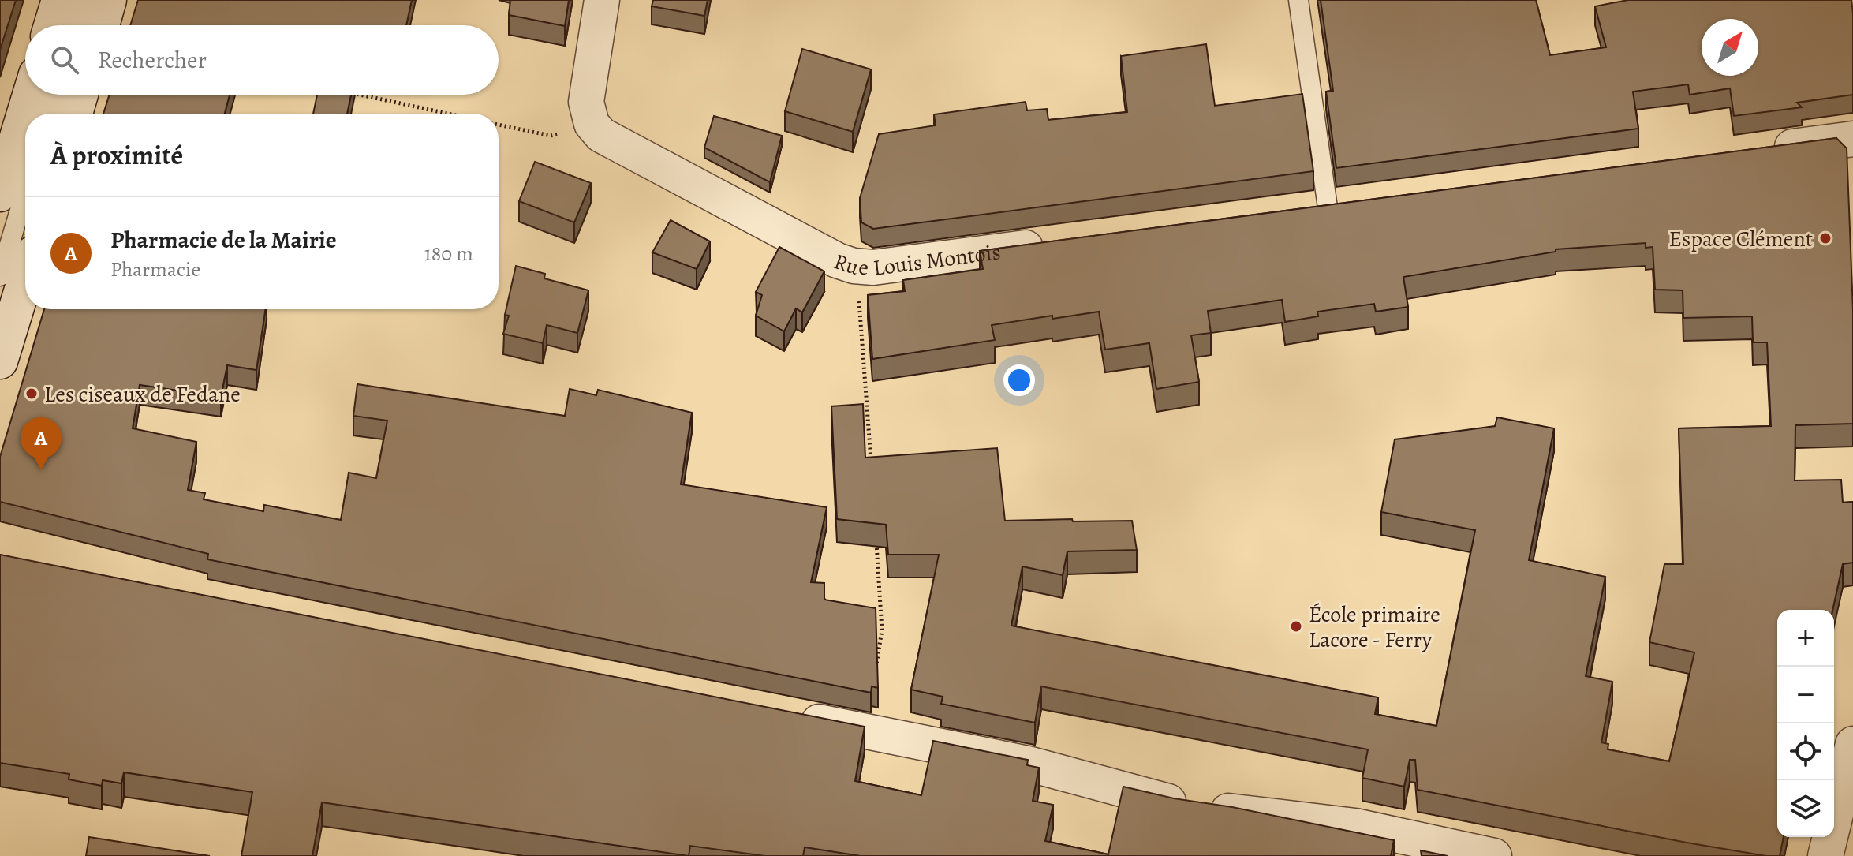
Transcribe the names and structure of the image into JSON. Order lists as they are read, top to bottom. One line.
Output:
{"streets":{"street":["Rue Louis Montois"]},"places":["Espace Clément","Les ciseaux de Fedane","École primaire Lacore - Ferry"],"north":"top right","page":{"search":"Rechercher","heading":"À proximité","list":[{"mark":"A","name":"Pharmacie de la Mairie","note":"Pharmacie","value":"180 m"}],"pins":"A","map_buttons":["+","−"]}}
